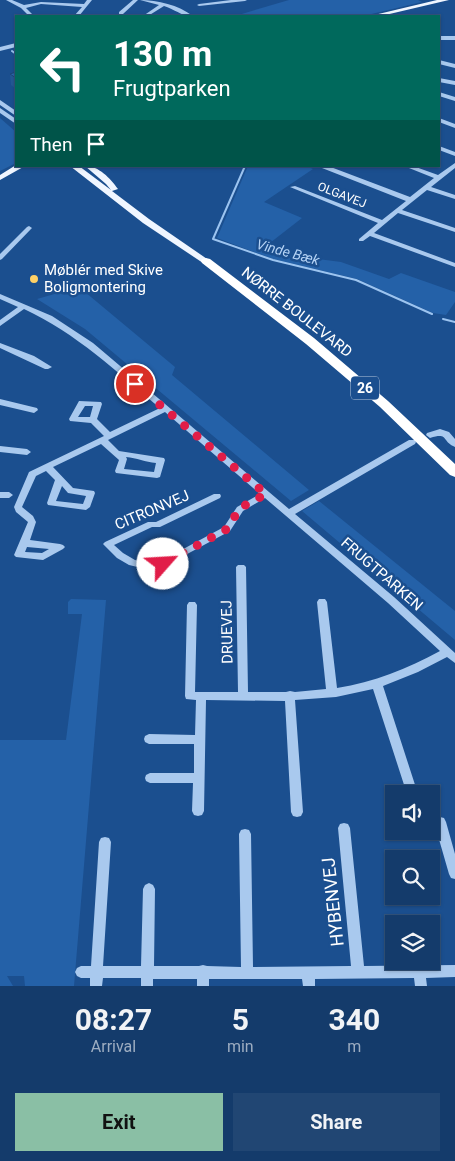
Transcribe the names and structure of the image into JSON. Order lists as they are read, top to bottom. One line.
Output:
{"streets":{"highway":["NØRRE BOULEVARD","26"],"street":["OLGAVEJ","CITRONVEJ","FRUGTPARKEN","DRUEVEJ","HYBENVEJ"]},"crossings":[["NØRRE BOULEVARD","26"],["CITRONVEJ","FRUGTPARKEN"]],"water":["Vinde Bæk"],"places":["Møblér med Skive Boligmontering"],"page":{"turn":["130 m","Frugtparken"],"then":"Then","eta":["08:27","Arrival","5","min","340","m"],"buttons":["Exit","Share"]}}
